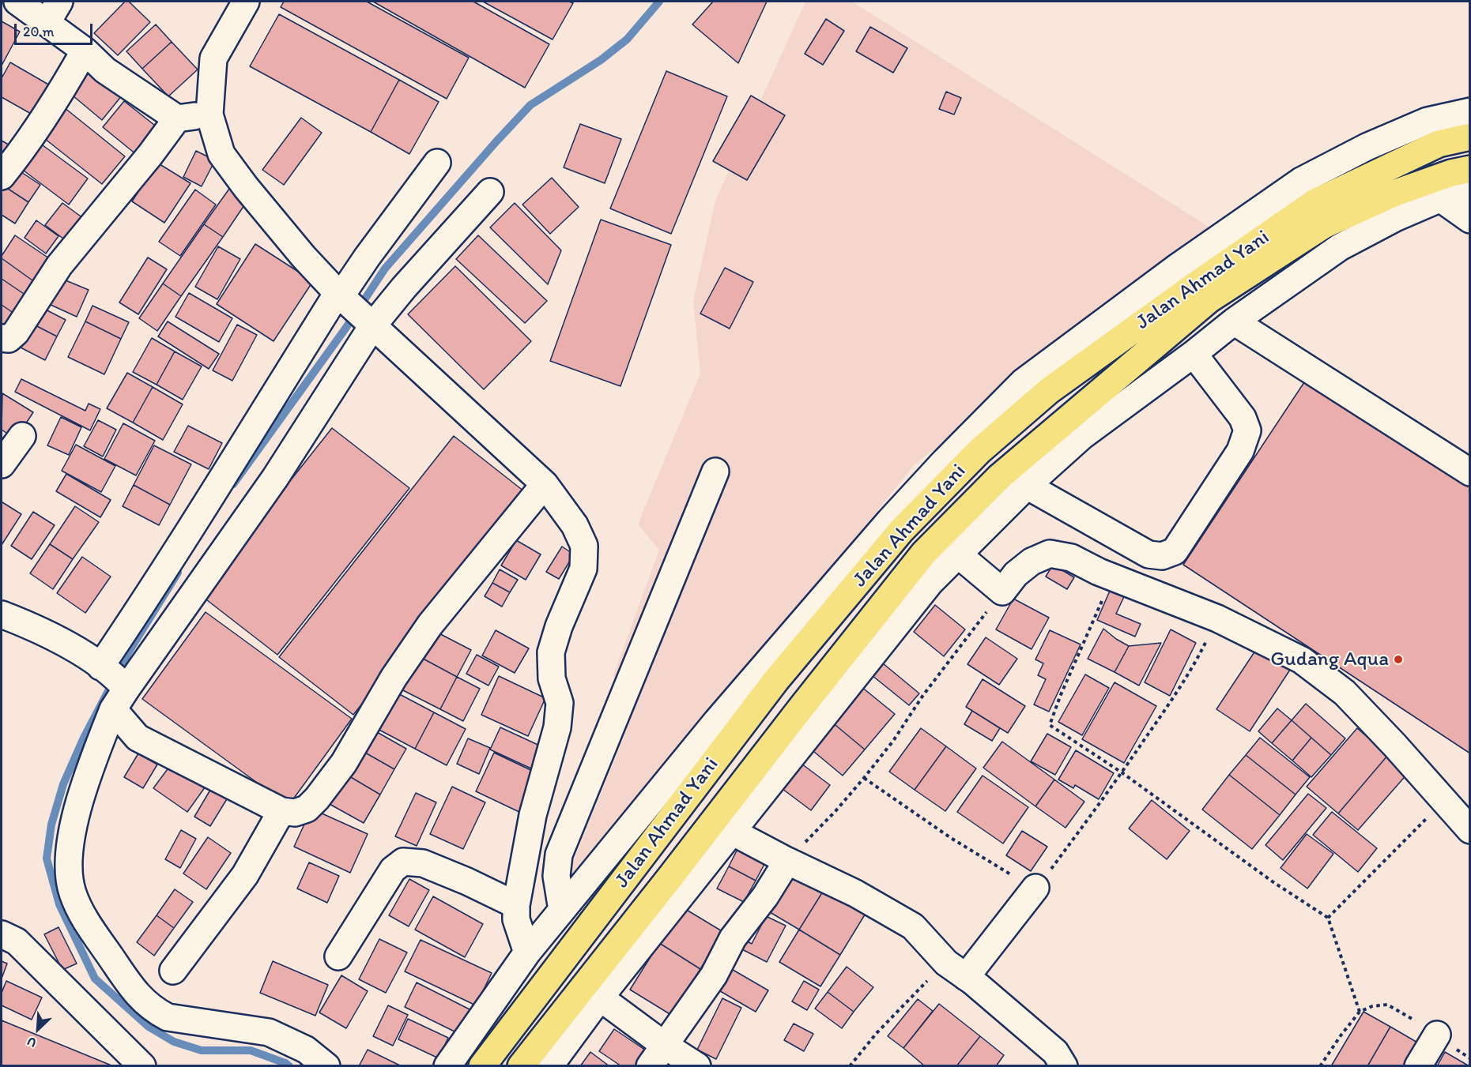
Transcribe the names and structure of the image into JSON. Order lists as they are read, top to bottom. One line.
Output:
{"streets":{"highway":["Jalan Ahmad Yani"]},"places":["Gudang Aqua"],"scale_bar":"20 m","north":"bottom left"}
